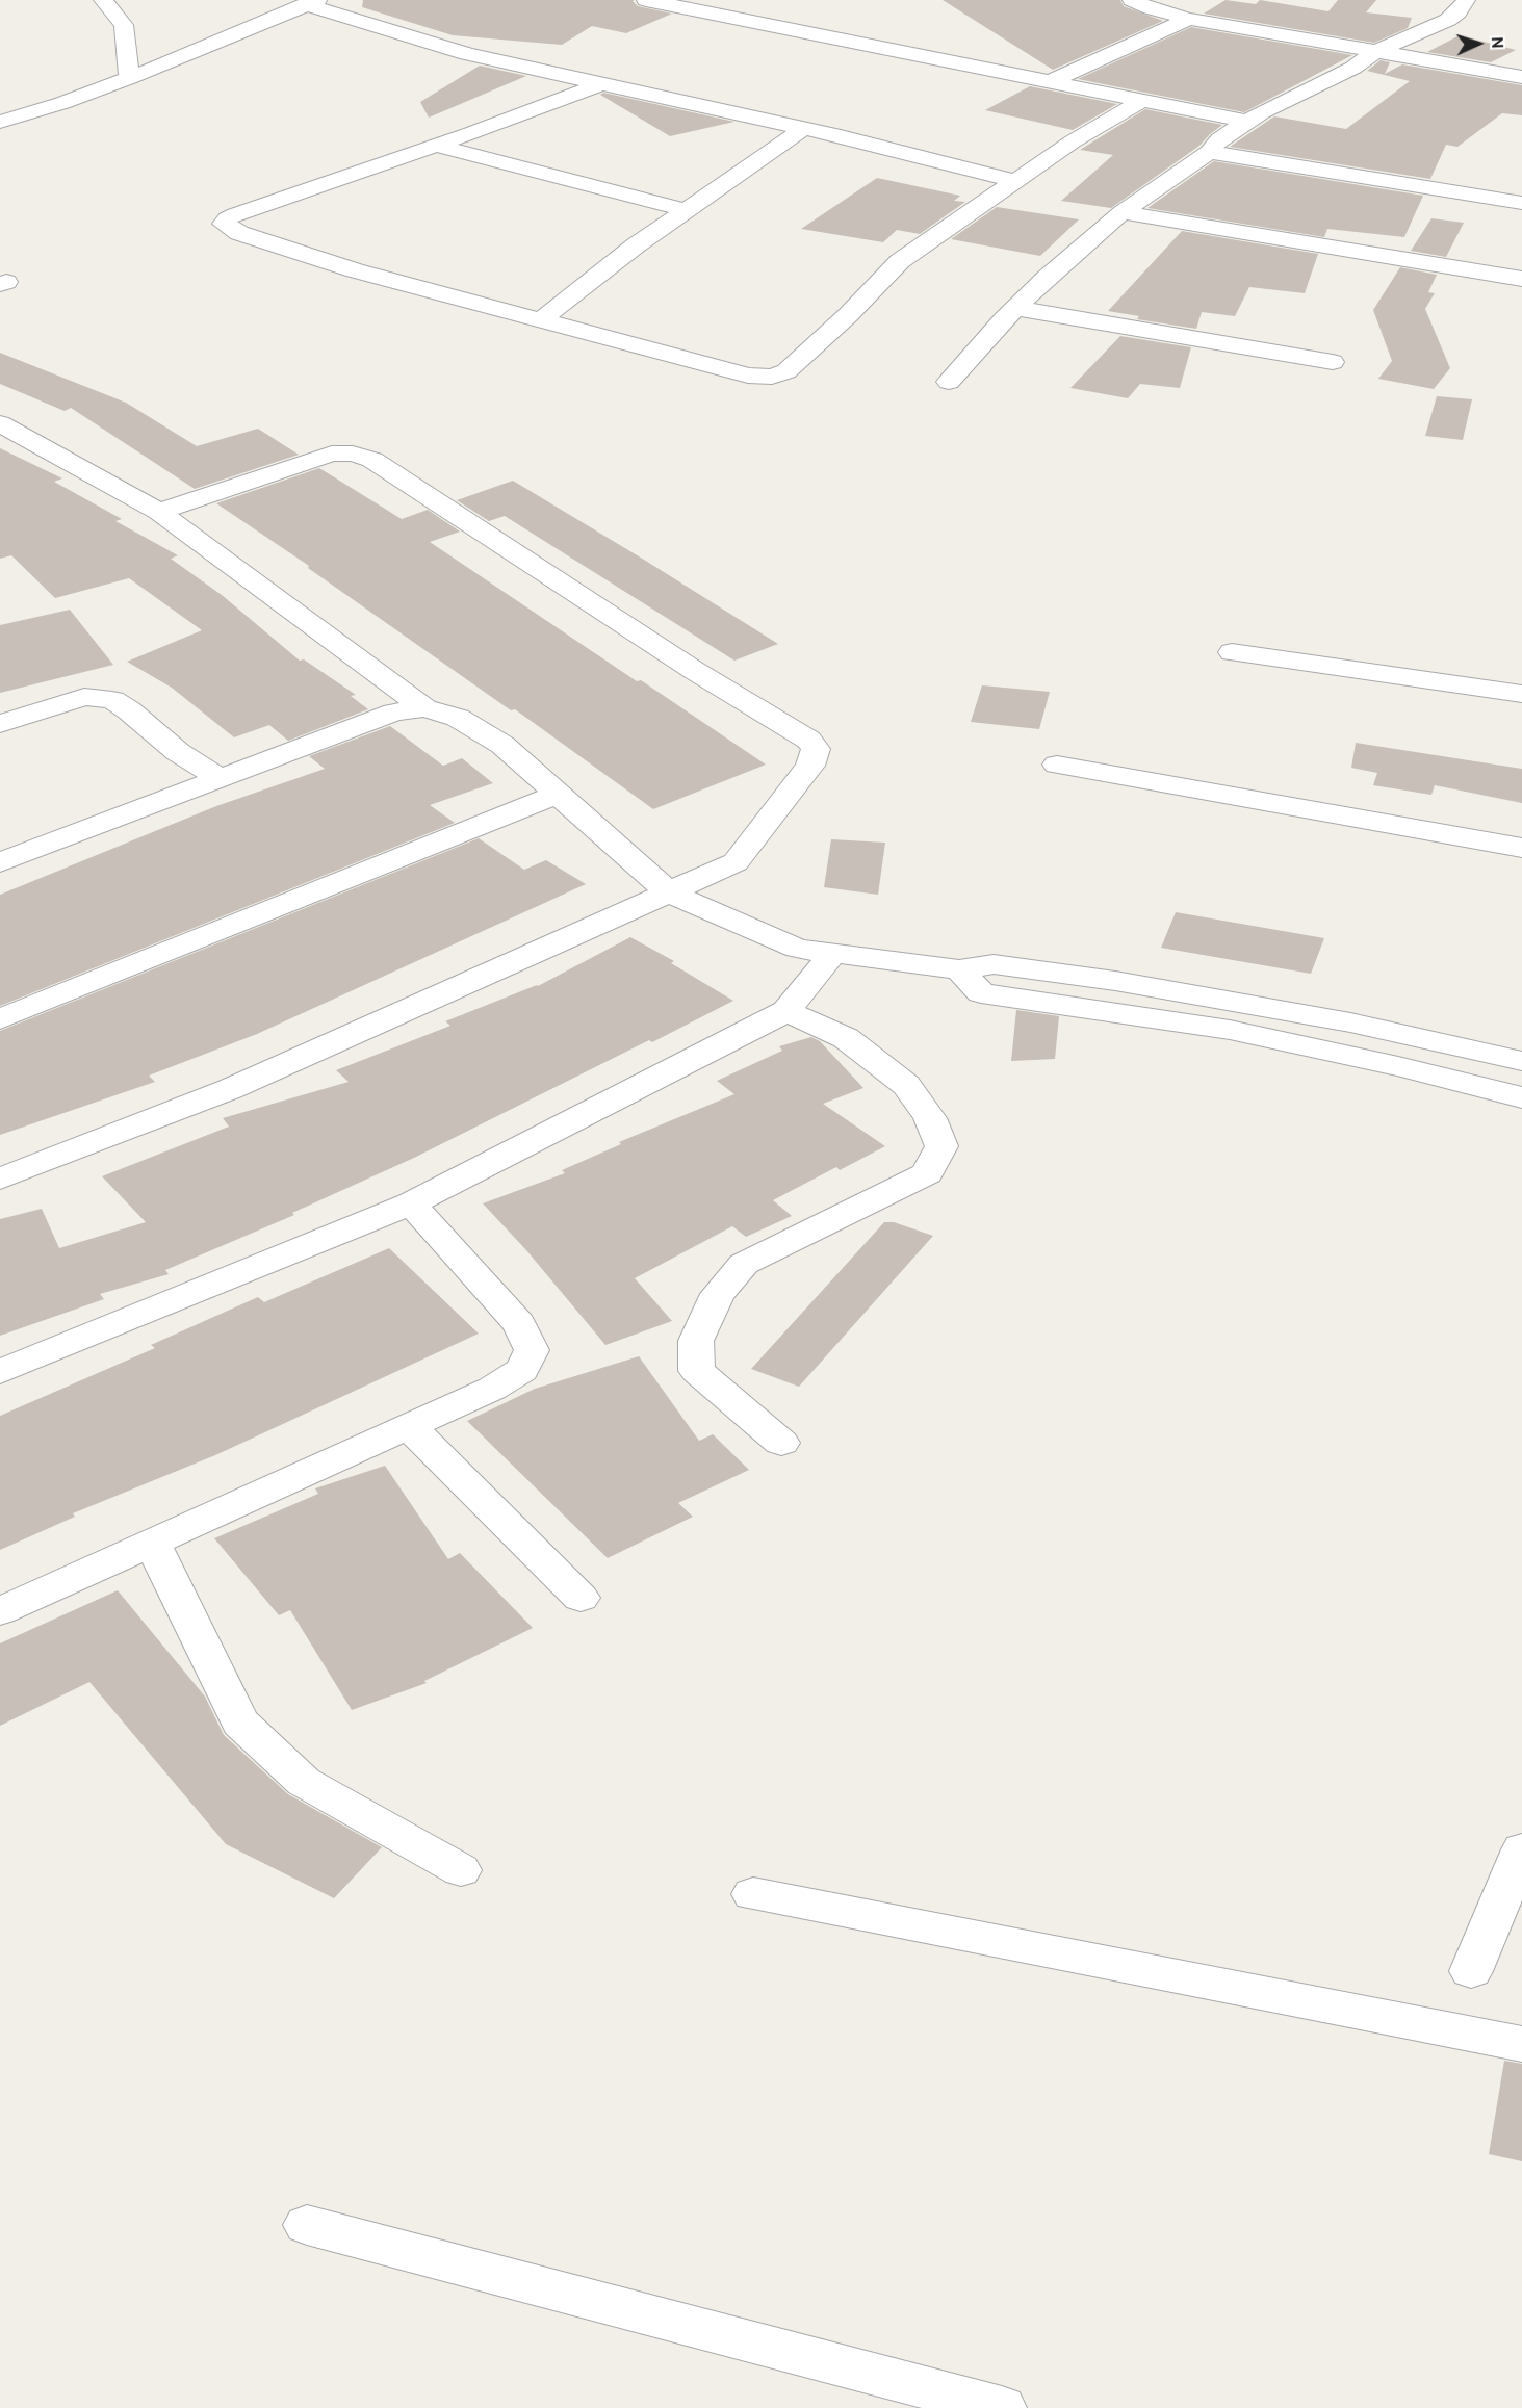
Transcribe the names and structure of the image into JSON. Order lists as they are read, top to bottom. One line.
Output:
{"north":"right"}
